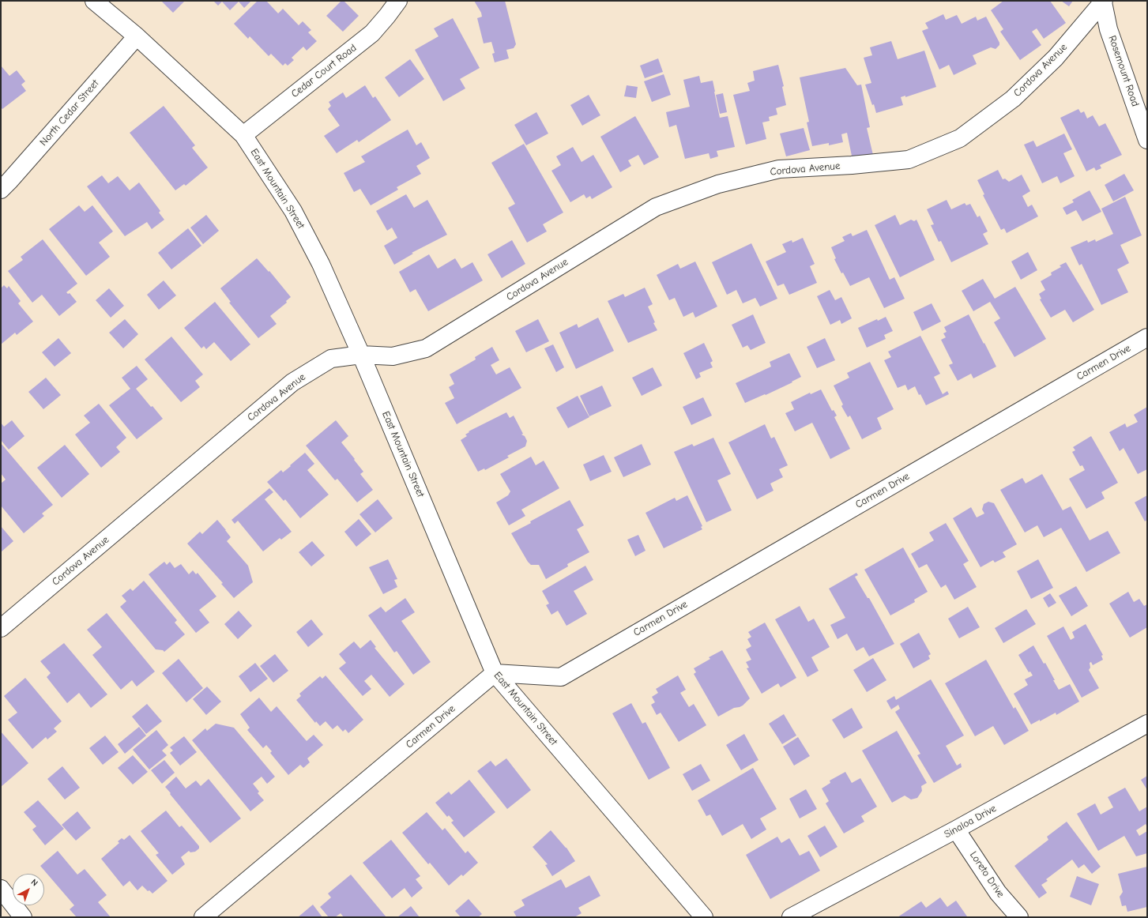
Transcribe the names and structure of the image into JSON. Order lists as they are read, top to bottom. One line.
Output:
{"streets":{"street":["Cordova Avenue","Cedar Court Road","Rosemount Road","North Cedar Street","East Mountain Street","Carmen Drive","Sinaloa Drive","Loreto Drive"]},"crossings":[["Cordova Avenue","Rosemount Road"],["Cordova Avenue","East Mountain Street"],["Cedar Court Road","East Mountain Street"],["North Cedar Street","East Mountain Street"],["East Mountain Street","Carmen Drive"],["Sinaloa Drive","Loreto Drive"]],"north":"top right"}
